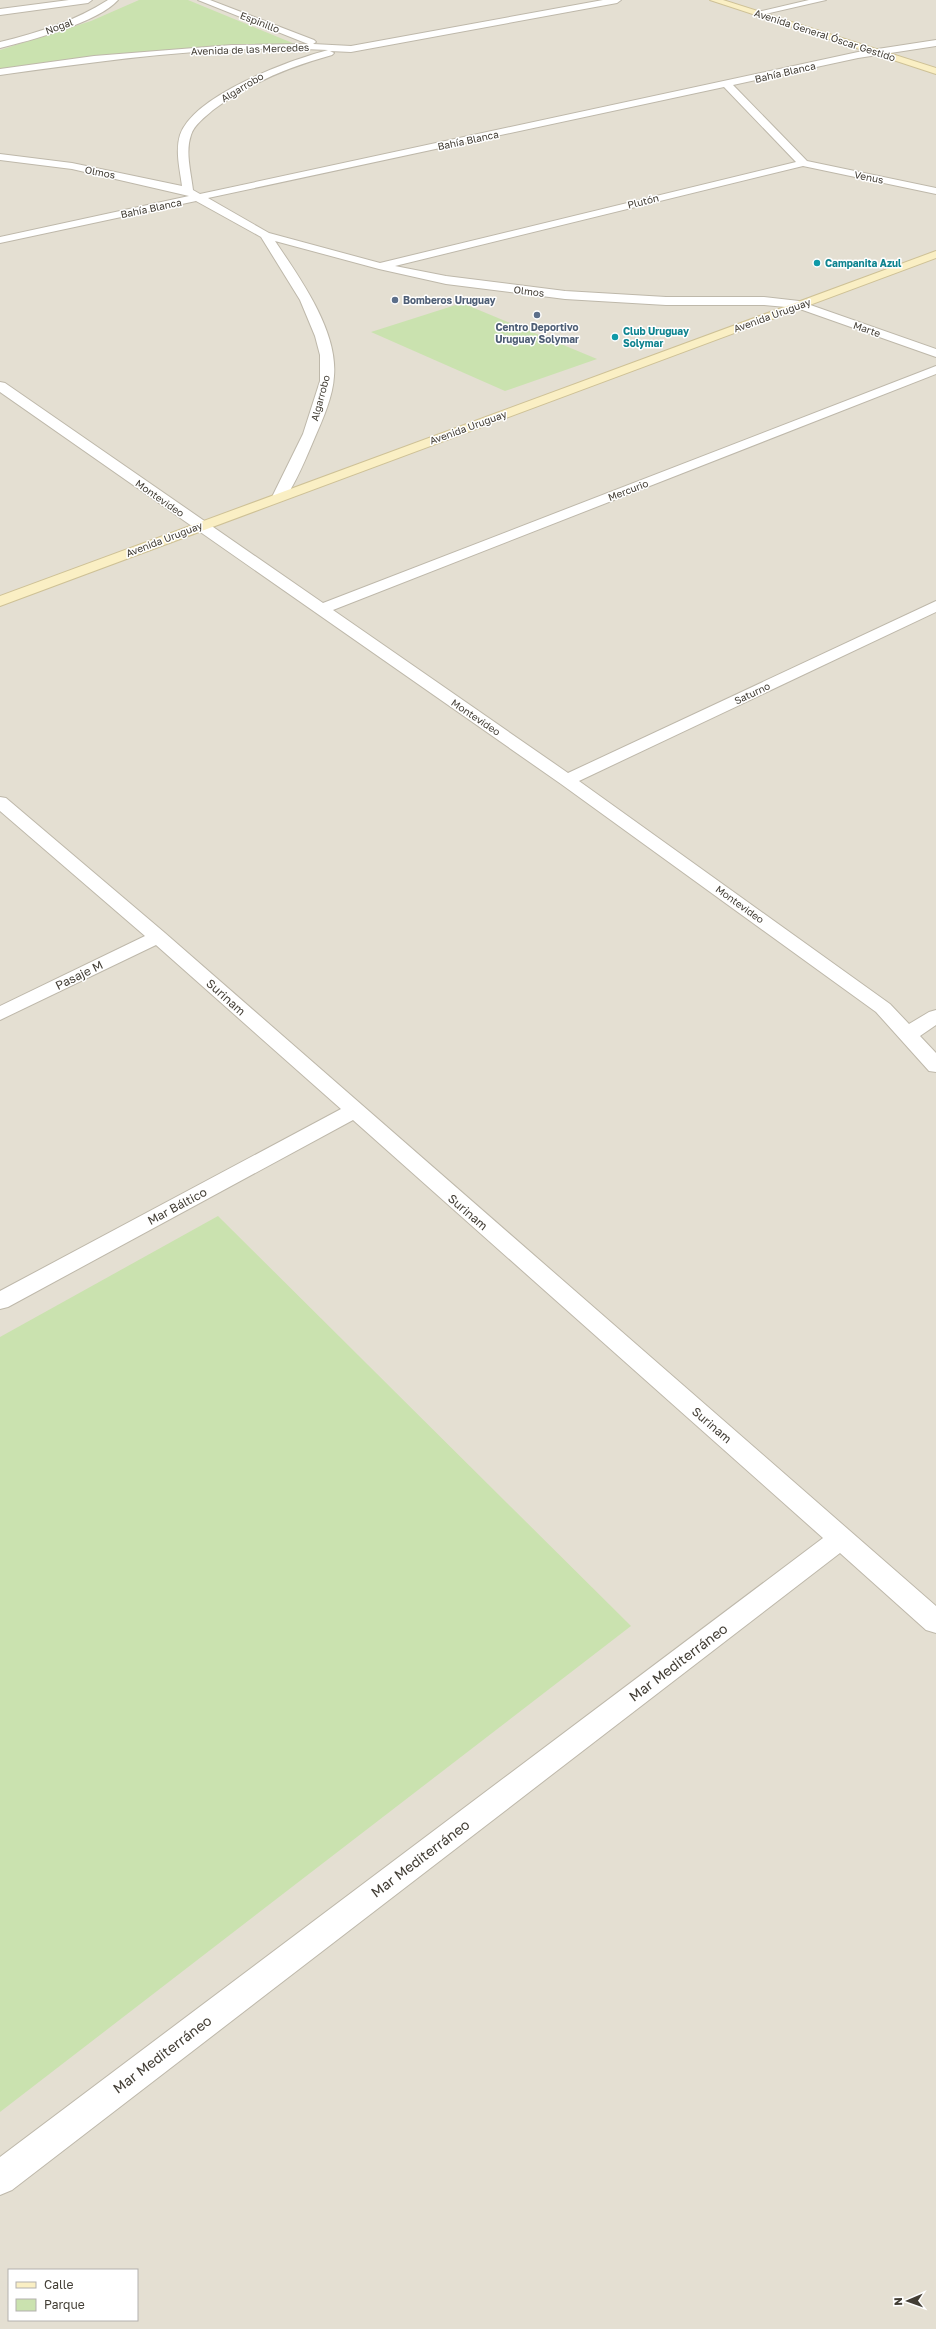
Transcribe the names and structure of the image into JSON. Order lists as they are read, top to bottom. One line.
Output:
{"streets":{"street":["Espinillo","Nogal","Avenida General Óscar Gestido","Avenida de las Mercedes","Bahía Blanca","Algarrobo","Olmos","Venus","Plutón","Avenida Uruguay","Marte","Mercurio","Montevideo","Saturno","Pasaje M","Surinam","Mar Báltico","Mar Mediterráneo"]},"crossings":[["Espinillo","Avenida de las Mercedes"],["Avenida General Óscar Gestido","Bahía Blanca"],["Avenida de las Mercedes","Algarrobo"],["Bahía Blanca","Olmos"],["Algarrobo","Olmos"],["Algarrobo","Avenida Uruguay"],["Olmos","Plutón"],["Olmos","Avenida Uruguay"],["Olmos","Marte"],["Venus","Plutón"],["Avenida Uruguay","Marte"],["Avenida Uruguay","Montevideo"],["Mercurio","Montevideo"],["Montevideo","Saturno"],["Pasaje M","Surinam"],["Surinam","Mar Báltico"],["Surinam","Mar Mediterráneo"]],"places":["Campanita Azul","Bomberos Uruguay","Centro Deportivo Uruguay Solymar","Club Uruguay Solymar"],"legend":["Calle","Parque"],"north":"left"}
